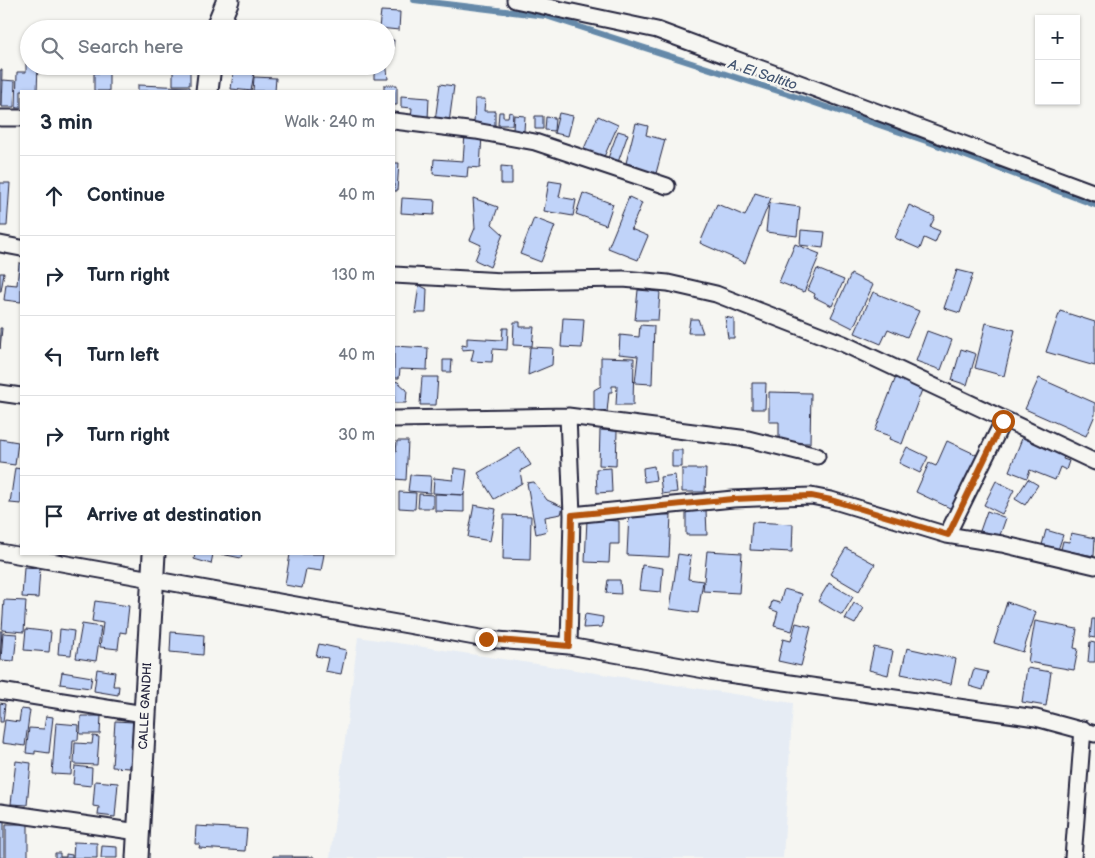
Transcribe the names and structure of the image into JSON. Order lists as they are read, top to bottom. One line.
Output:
{"streets":{"main road":["CALLE GANDHI"]},"water":["A. El Saltito"],"page":{"map_buttons":["+","−"],"search":"Search here","heading":["3 min","Walk · 240 m"],"list":[["Continue","40 m"],["Turn right","130 m"],["Turn left","40 m"],["Turn right","30 m"],"Arrive at destination"]}}
